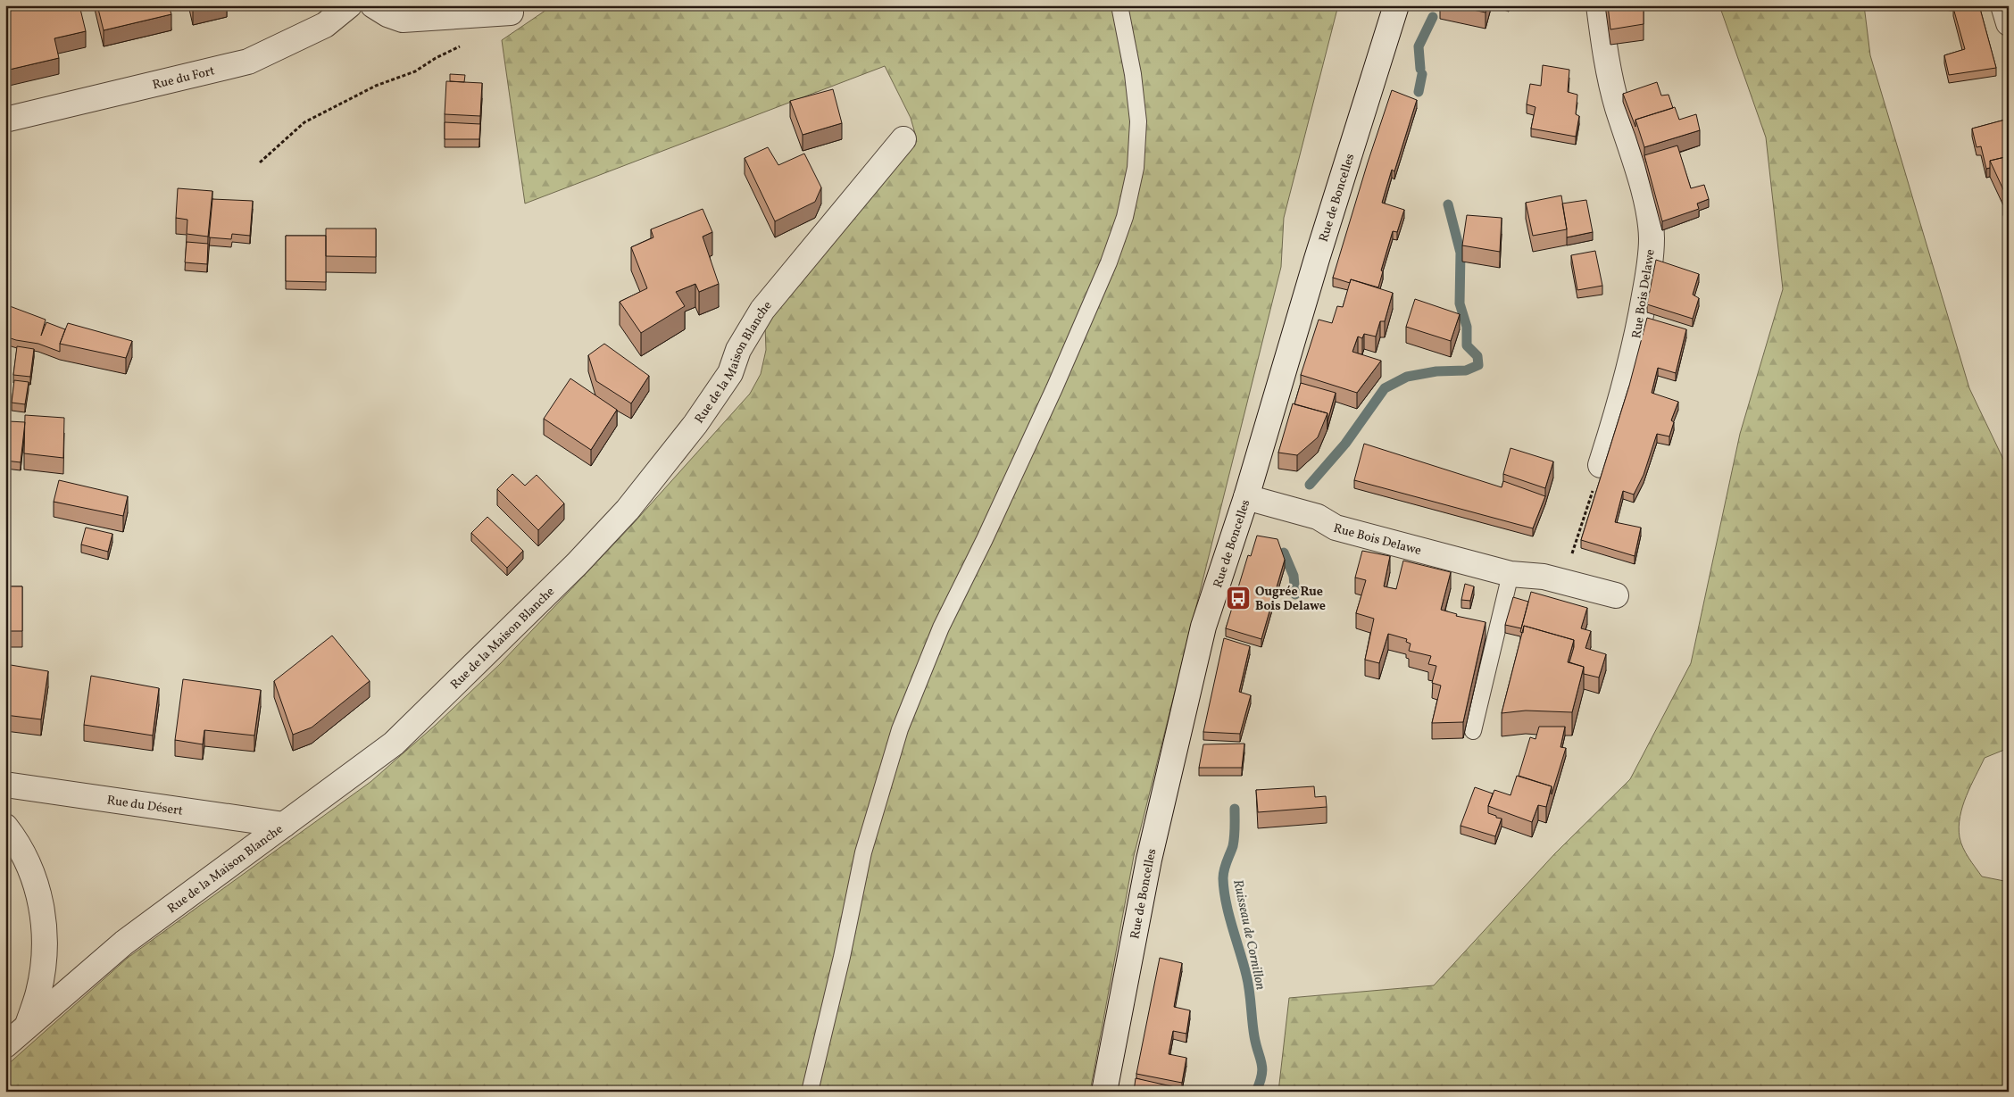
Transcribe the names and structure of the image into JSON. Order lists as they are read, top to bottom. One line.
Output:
{"streets":{"street":["Rue du Fort","Rue de Boncelles","Rue Bois Delawe","Rue de la Maison Blanche","Rue du Désert"]},"crossings":[["Rue de Boncelles","Rue Bois Delawe"],["Rue de la Maison Blanche","Rue du Désert"]],"water":["Ruisseau de Cornillon"],"places":{"bus stop":["Ougrée Rue Bois Delawe"]}}
